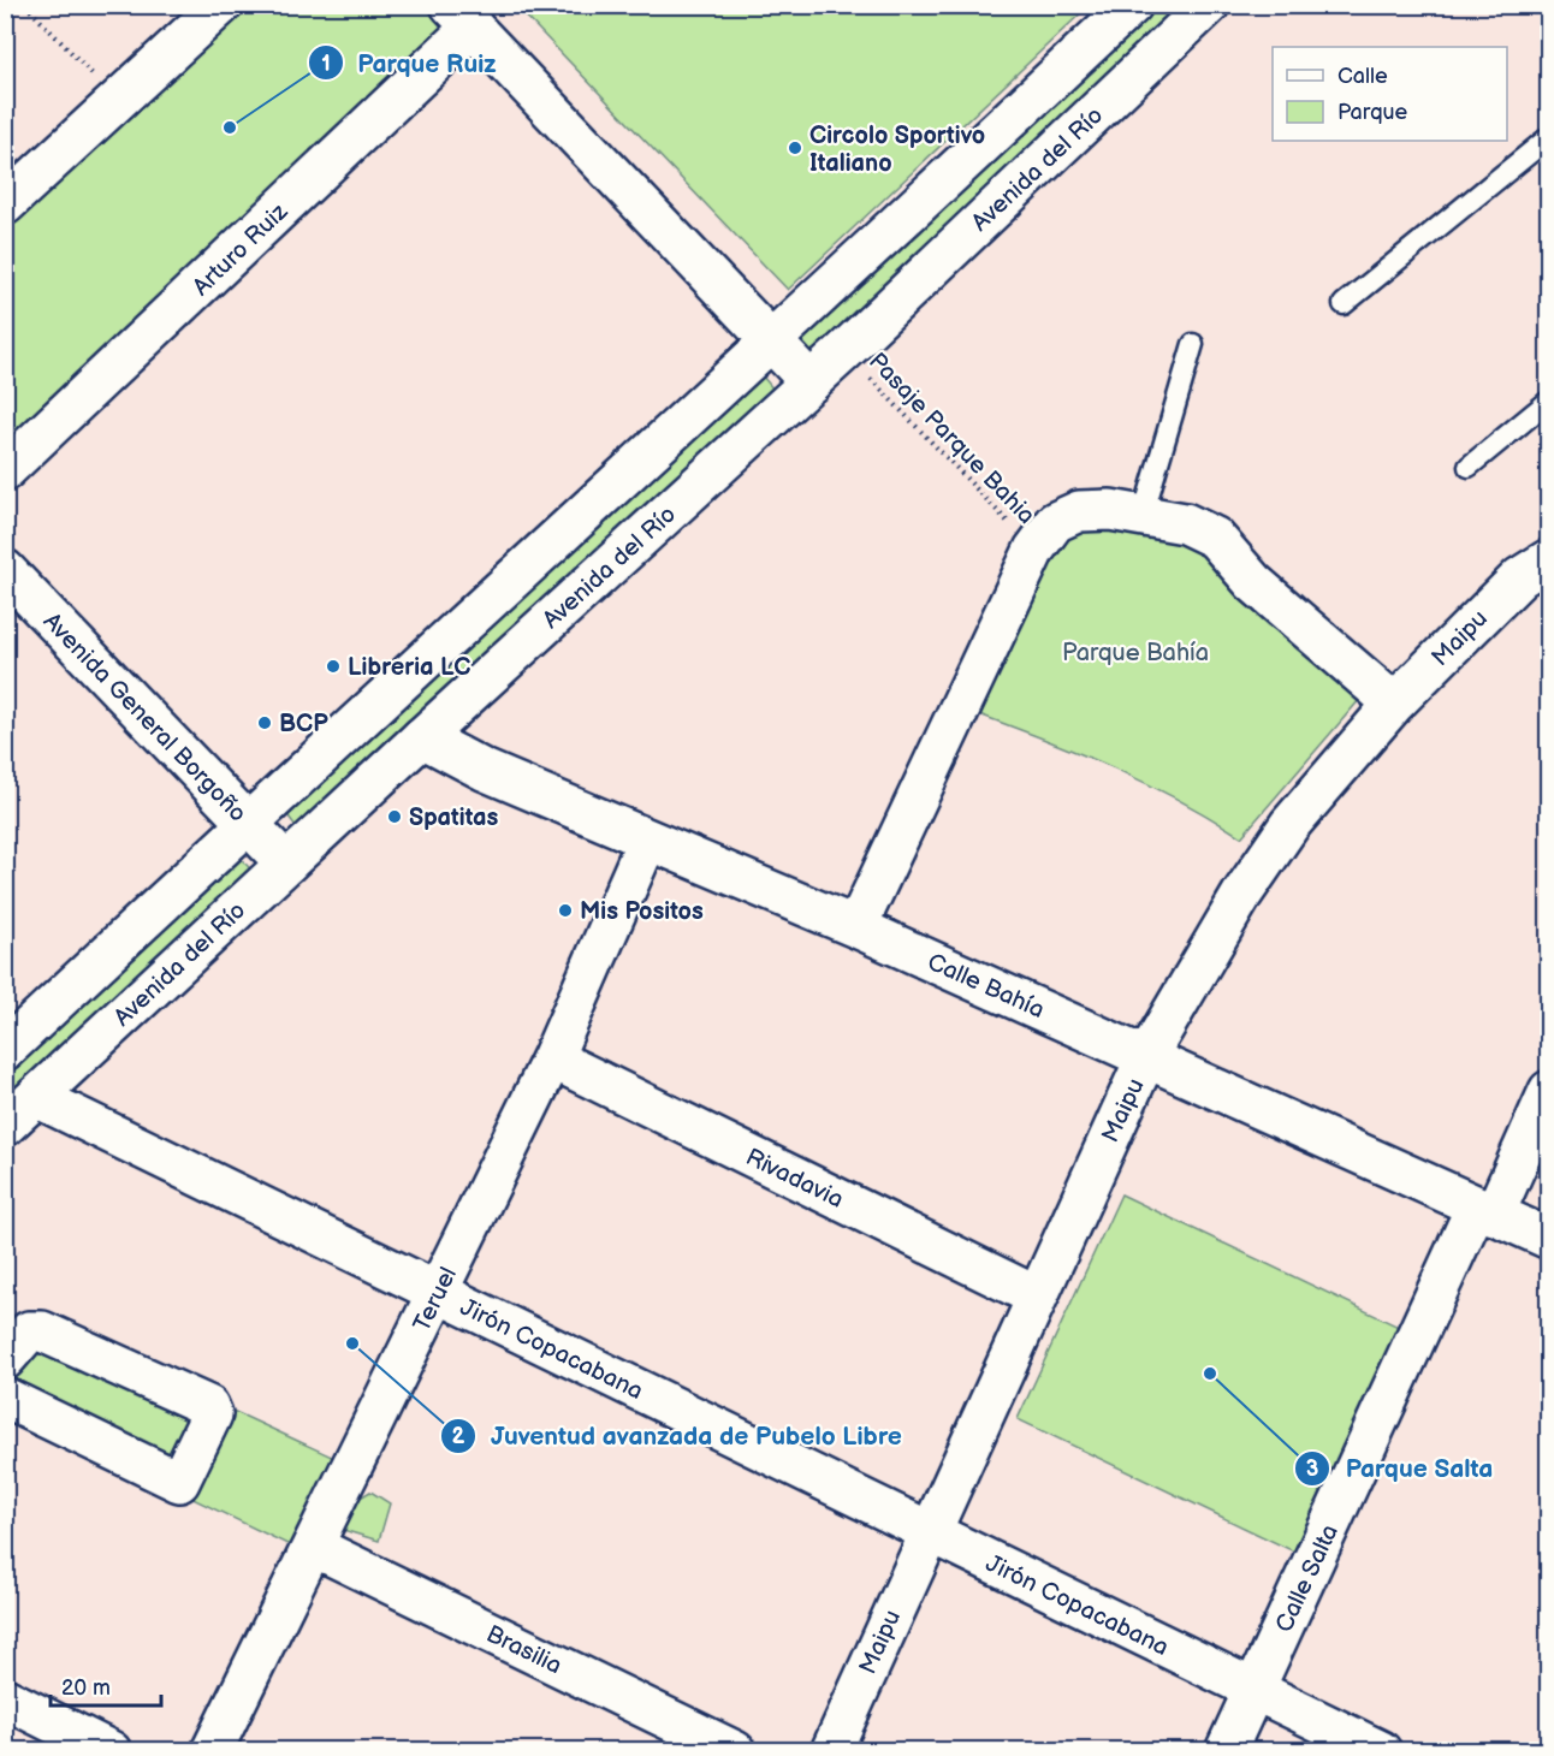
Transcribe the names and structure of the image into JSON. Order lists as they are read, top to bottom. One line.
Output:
{"streets":{"street":["Avenida del Río","Arturo Ruiz","Maipu","Avenida General Borgoño","Calle Bahía","Rivadavia","Teruel","Jirón Copacabana","Calle Salta","Brasilia"],"path":["Pasaje Parque Bahia"]},"crossings":[["Avenida del Río","Pasaje Parque Bahia"],["Avenida del Río","Avenida General Borgoño"],["Avenida del Río","Calle Bahía"],["Avenida del Río","Jirón Copacabana"],["Maipu","Calle Bahía"],["Maipu","Rivadavia"],["Maipu","Jirón Copacabana"],["Calle Bahía","Teruel"],["Calle Bahía","Calle Salta"],["Rivadavia","Teruel"],["Teruel","Jirón Copacabana"],["Teruel","Brasilia"],["Jirón Copacabana","Calle Salta"]],"parks":["Parque Bahía"],"places":["Parque Ruiz","Circolo Sportivo Italiano","Libreria LC","BCP","Spatitas","Mis Positos","Juventud avanzada de Pubelo Libre","Parque Salta"],"legend":["Calle","Parque"],"scale_bar":"20 m"}
